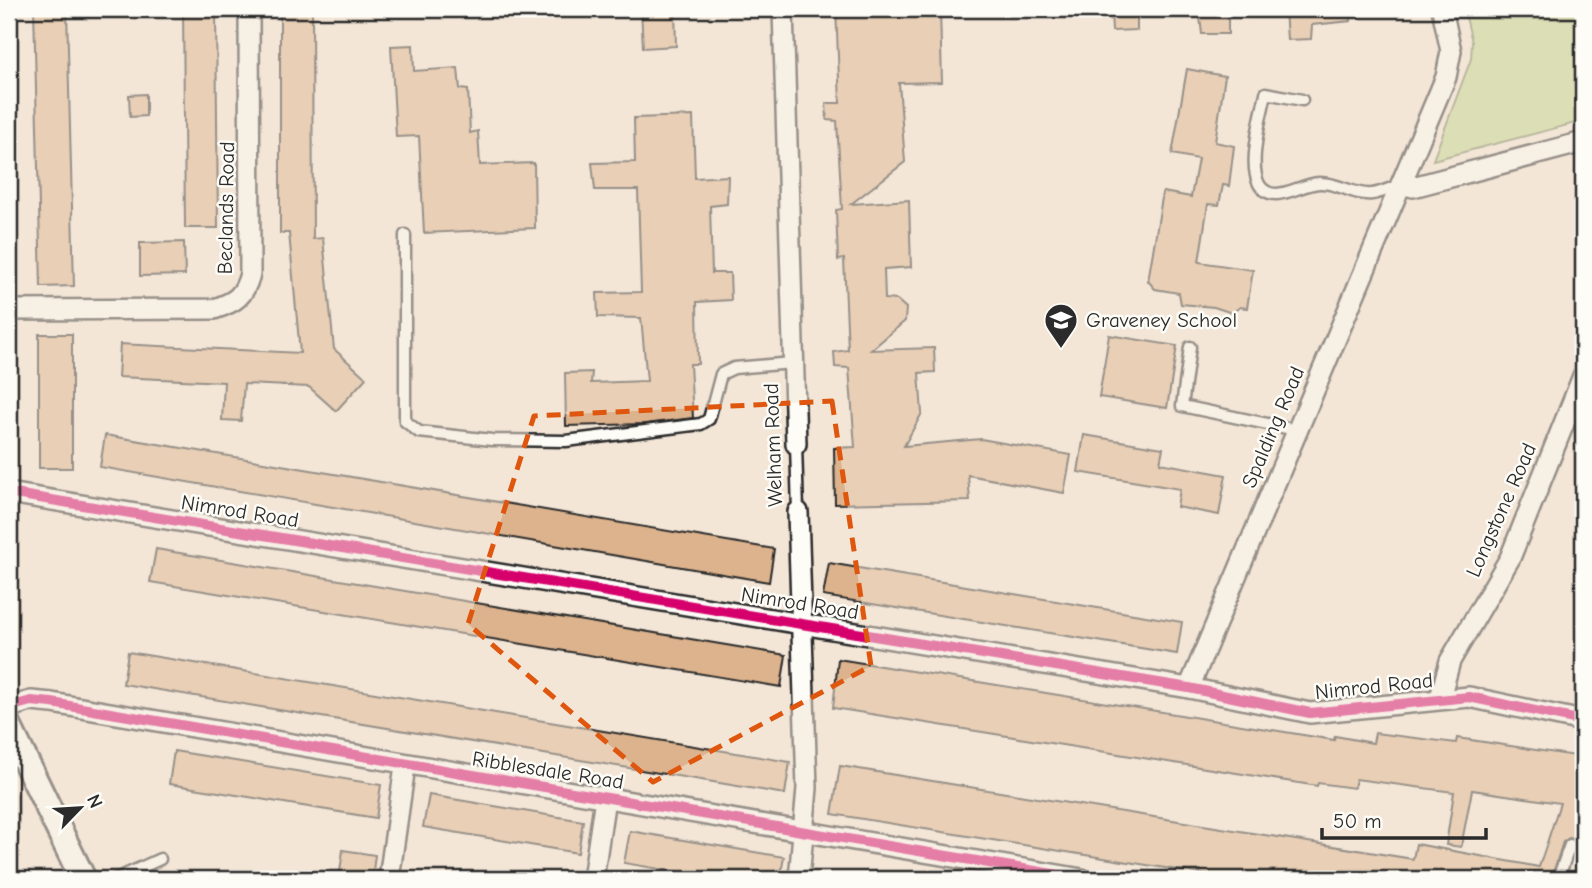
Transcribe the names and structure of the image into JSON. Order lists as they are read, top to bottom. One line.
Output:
{"streets":{"street":["Beclands Road","Spalding Road","Welham Road","Longstone Road","Nimrod Road","Ribblesdale Road"]},"crossings":[["Spalding Road","Nimrod Road"],["Welham Road","Nimrod Road"],["Welham Road","Ribblesdale Road"],["Longstone Road","Nimrod Road"]],"places":{"school or university":["Graveney School"]},"scale_bar":"50 m","north":"top right"}
